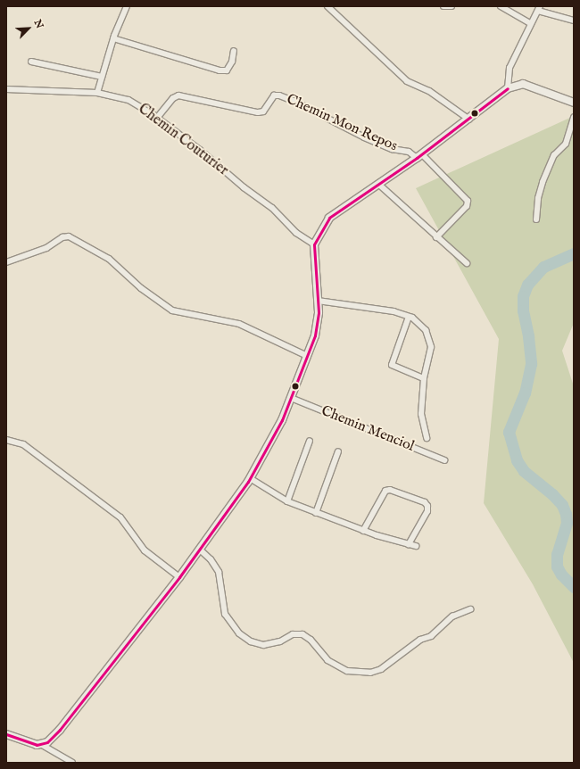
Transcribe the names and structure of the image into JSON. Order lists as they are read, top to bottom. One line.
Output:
{"streets":{"street":["Chemin Mon Repos","Chemin Couturier","Chemin Menciol"]},"crossings":[["Chemin Mon Repos","Chemin Couturier"]],"north":"top right"}
